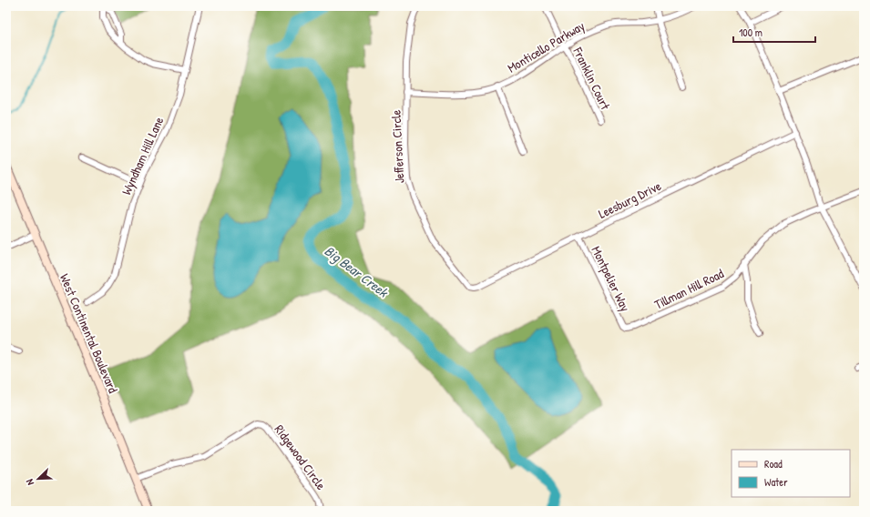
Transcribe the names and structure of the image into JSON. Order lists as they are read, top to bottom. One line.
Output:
{"streets":{"main road":["West Continental Boulevard"],"street":["Monticello Parkway","Franklin Court","Jefferson Circle","Wyndham Hill Lane","Leesburg Drive","Montpelier Way","Tillman Hill Road","Ridgewood Circle"]},"crossings":[["Monticello Parkway","Franklin Court"],["Monticello Parkway","Jefferson Circle"],["Jefferson Circle","Leesburg Drive"],["Leesburg Drive","Montpelier Way"],["Montpelier Way","Tillman Hill Road"],["West Continental Boulevard","Ridgewood Circle"]],"water":["Big Bear Creek"],"legend":["Road","Water"],"scale_bar":"100 m","north":"bottom left"}
